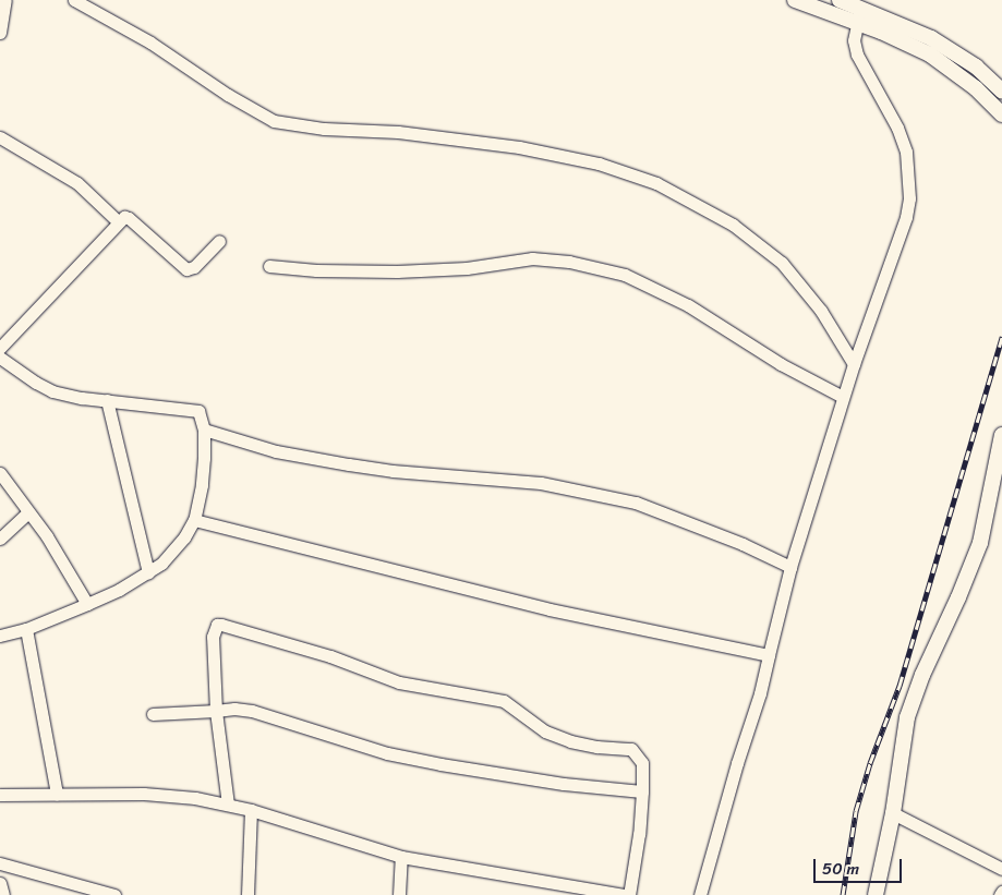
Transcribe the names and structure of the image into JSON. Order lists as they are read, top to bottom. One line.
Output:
{"scale_bar":"50 m"}
